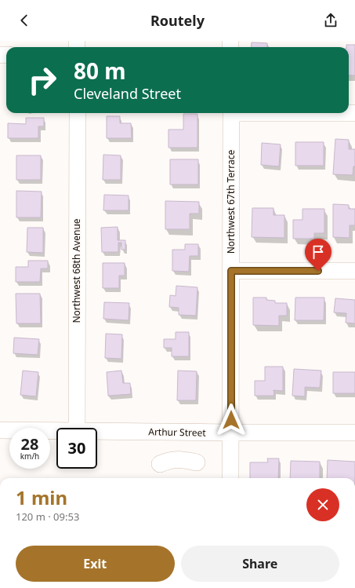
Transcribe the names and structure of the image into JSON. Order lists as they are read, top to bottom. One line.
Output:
{"streets":{"street":["Northwest 67th Terrace","Northwest 68th Avenue","Arthur Street"]},"crossings":[["Northwest 67th Terrace","Arthur Street"]],"page":{"header":"Routely","turn":["80 m","Cleveland Street"],"speed":"28 km/h","limit":"30","heading":["1 min","120 m · 09:53"],"buttons":["Exit","Share"]}}
